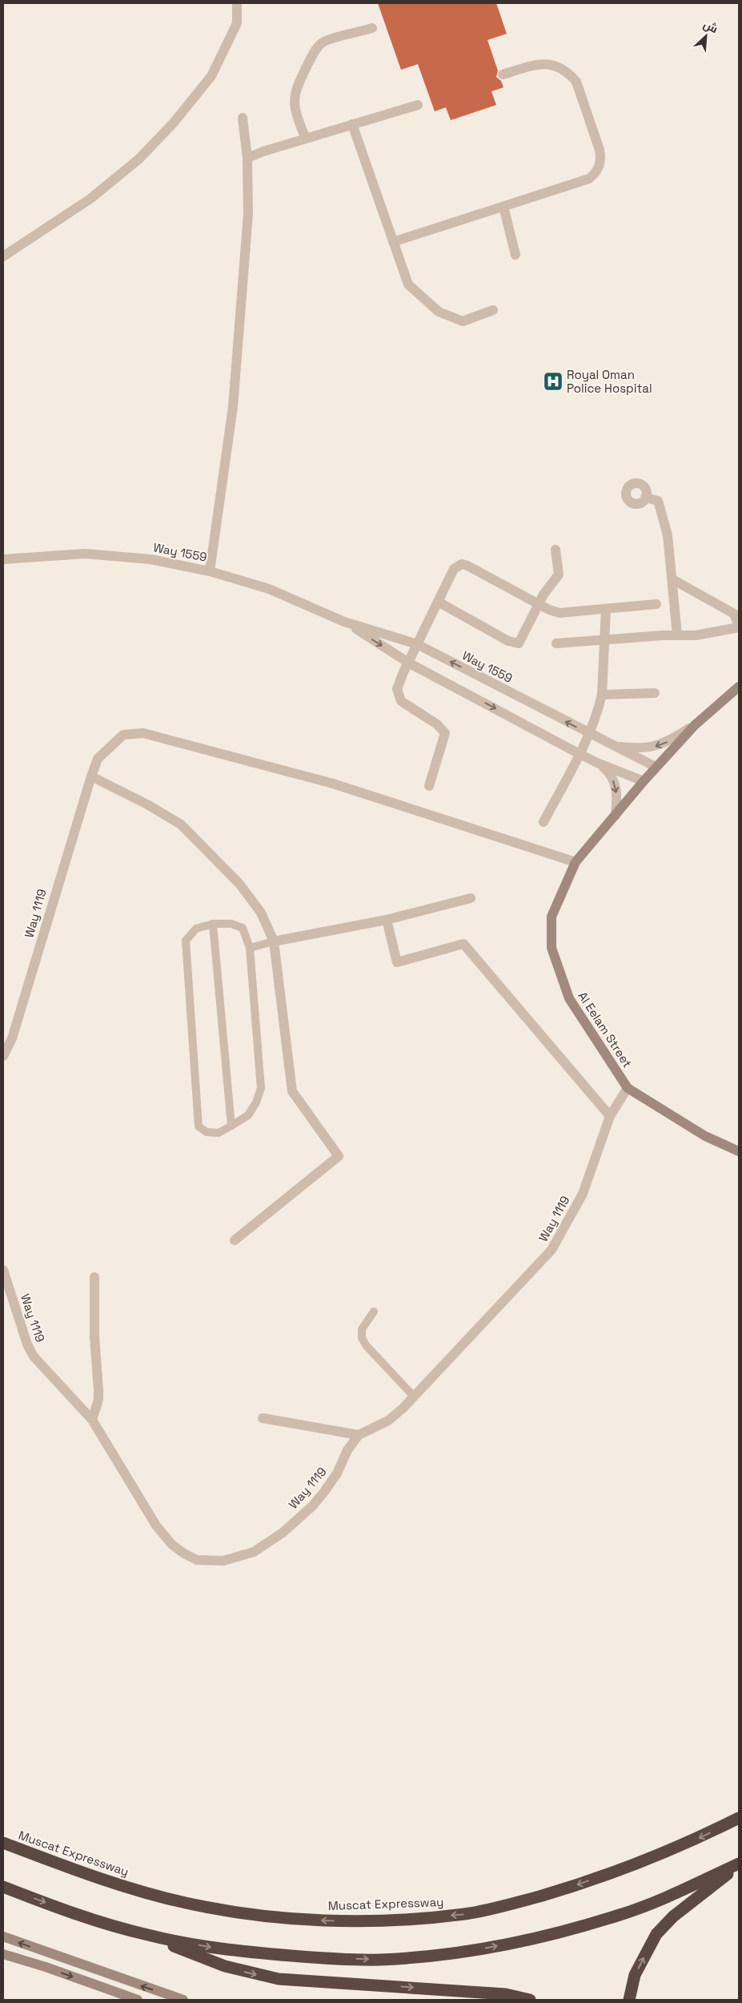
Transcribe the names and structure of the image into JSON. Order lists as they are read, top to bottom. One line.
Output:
{"streets":{"highway":["Muscat Expressway"],"main road":["Al Eelam Street"],"street":["Way 1559","Way 1119"]},"crossings":[["Way 1559","Al Eelam Street"],["Way 1119","Al Eelam Street"]],"places":{"hospital":["Royal Oman Police Hospital"]},"north":"top right"}
